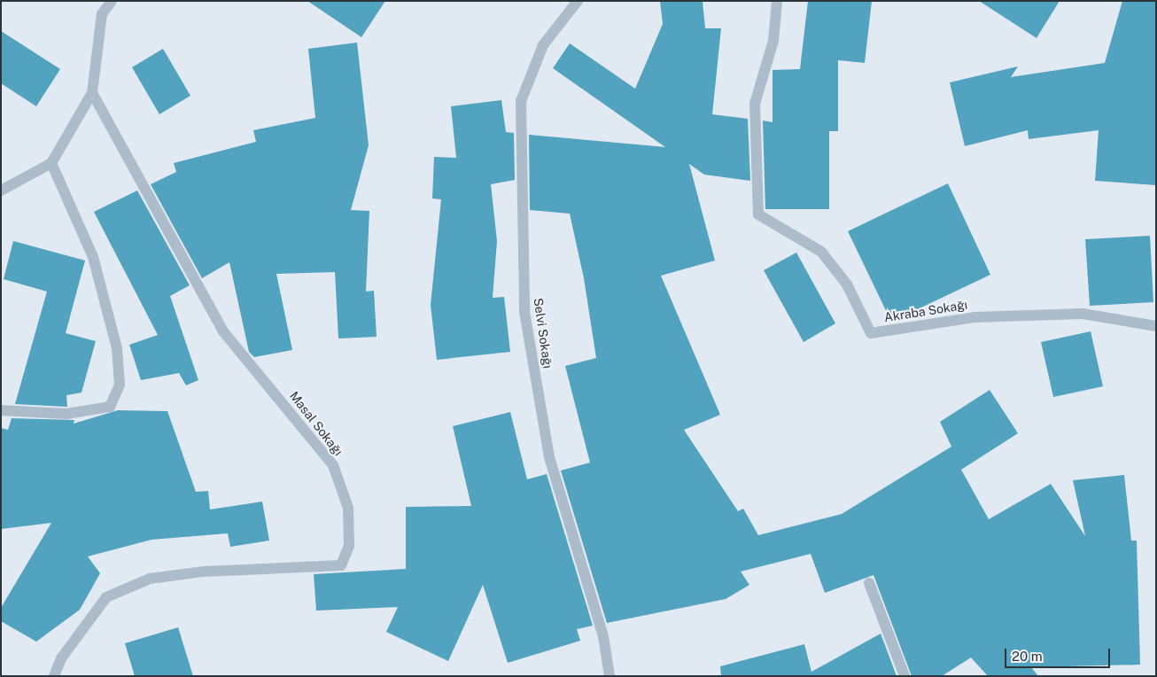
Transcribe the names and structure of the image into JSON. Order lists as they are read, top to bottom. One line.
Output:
{"streets":{"street":["Akraba Sokağı","Selvi Sokağı","Masal Sokağı"]},"scale_bar":"20 m"}
